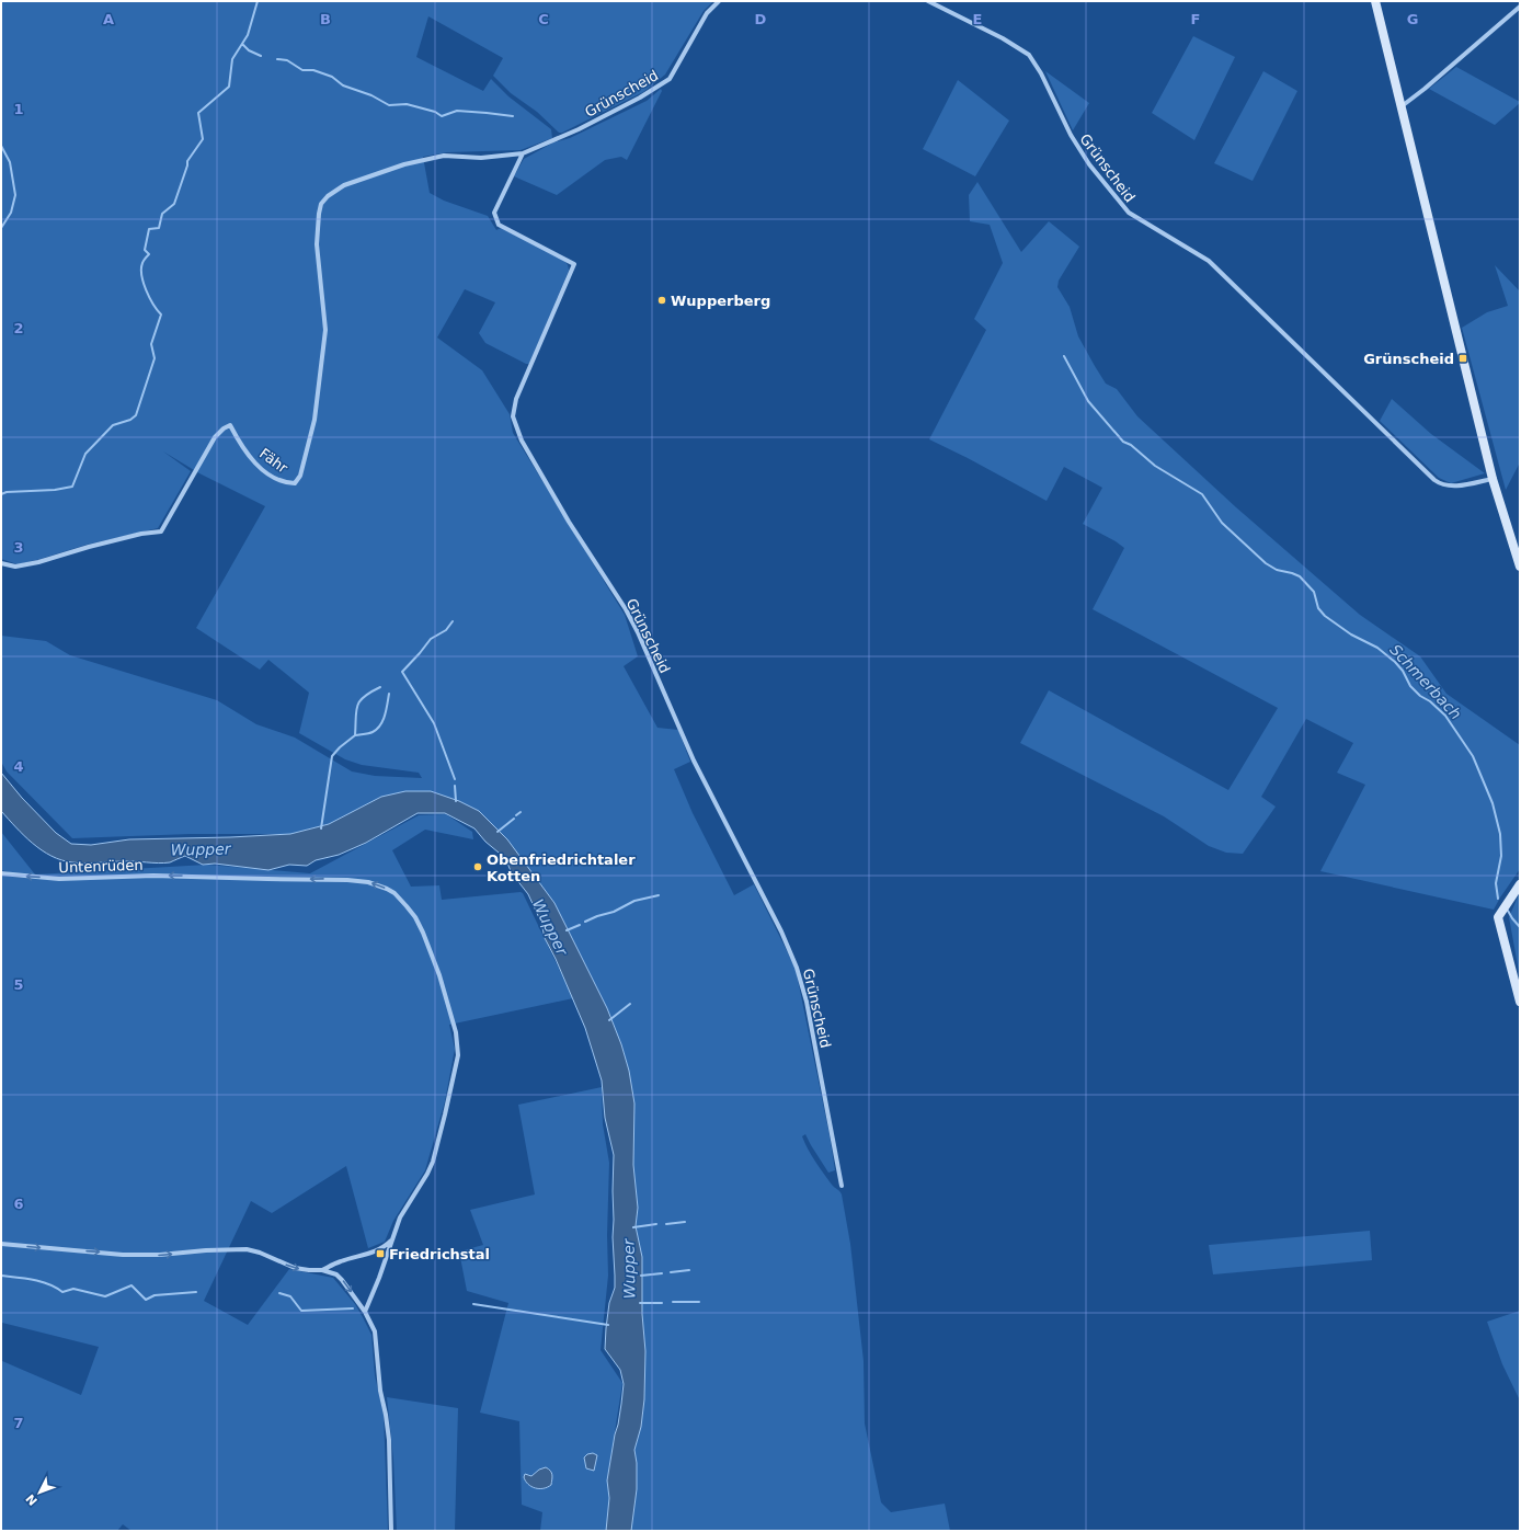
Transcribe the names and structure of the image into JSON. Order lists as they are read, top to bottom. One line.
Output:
{"streets":{"street":["Grünscheid","Fähr","Untenrüden"]},"crossings":[["Grünscheid","Fähr"]],"water":["Schmerbach","Wupper"],"places":{"other":["Wupperberg","Obenfriedrichtaler Kotten"],"transit":["Grünscheid","Friedrichstal"]},"north":"bottom left","grid":{"columns":["A","B","C","D","E","F","G"],"rows":["1","2","3","4","5","6","7"]}}
